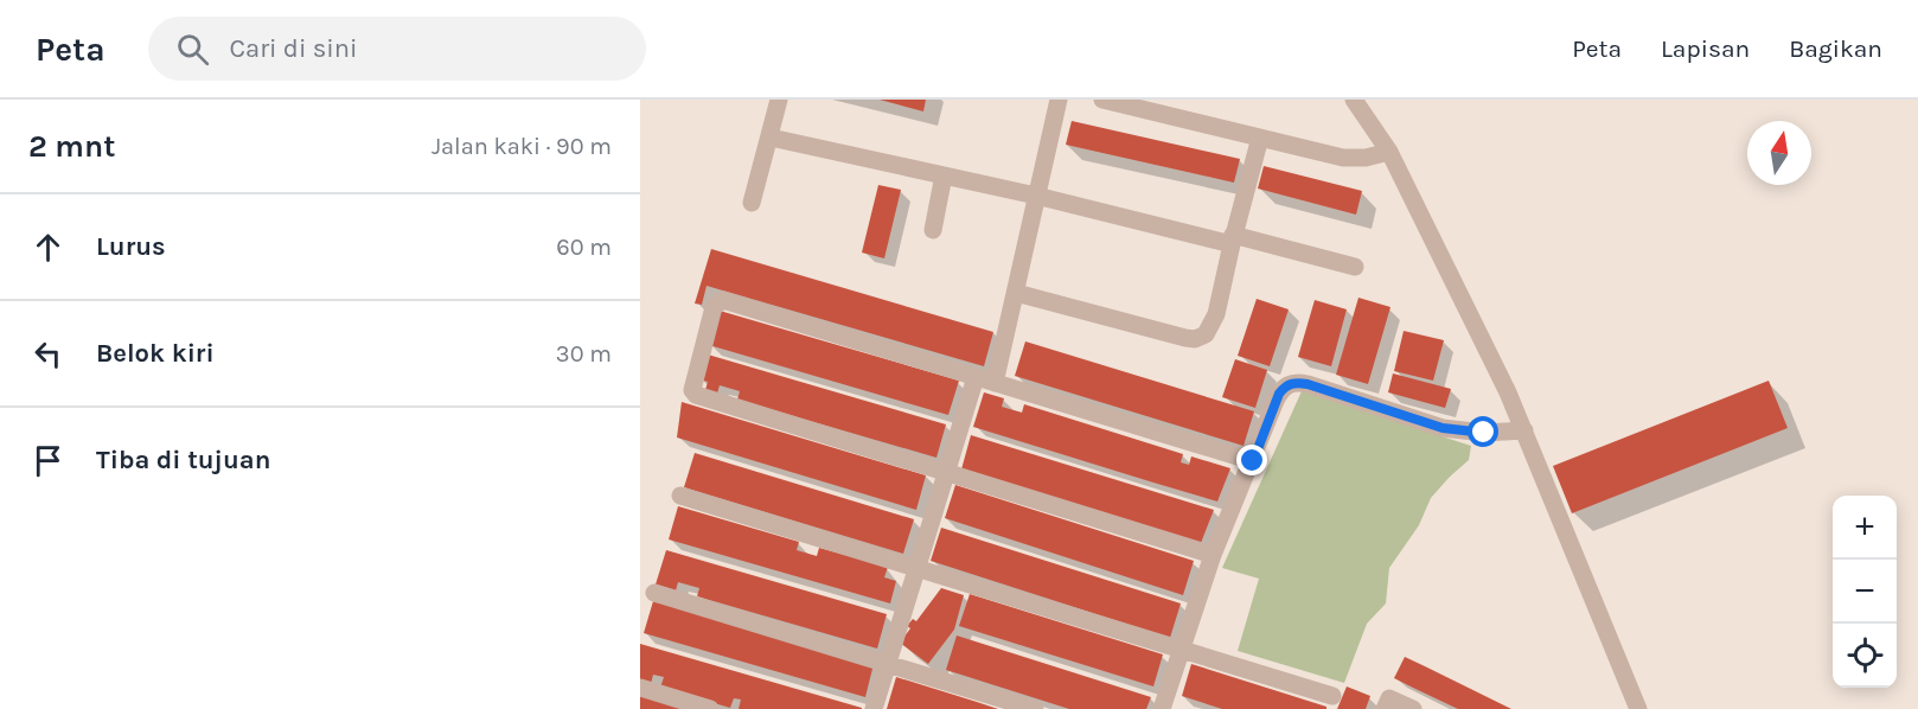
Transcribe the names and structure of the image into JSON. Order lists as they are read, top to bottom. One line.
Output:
{"north":"top","page":{"header":"Peta","search":"Cari di sini","nav":["Peta","Lapisan","Bagikan"],"heading":["2 mnt","Jalan kaki · 90 m"],"list":[["Lurus","60 m"],["Belok kiri","30 m"],"Tiba di tujuan"],"map_buttons":["+","−"]}}
